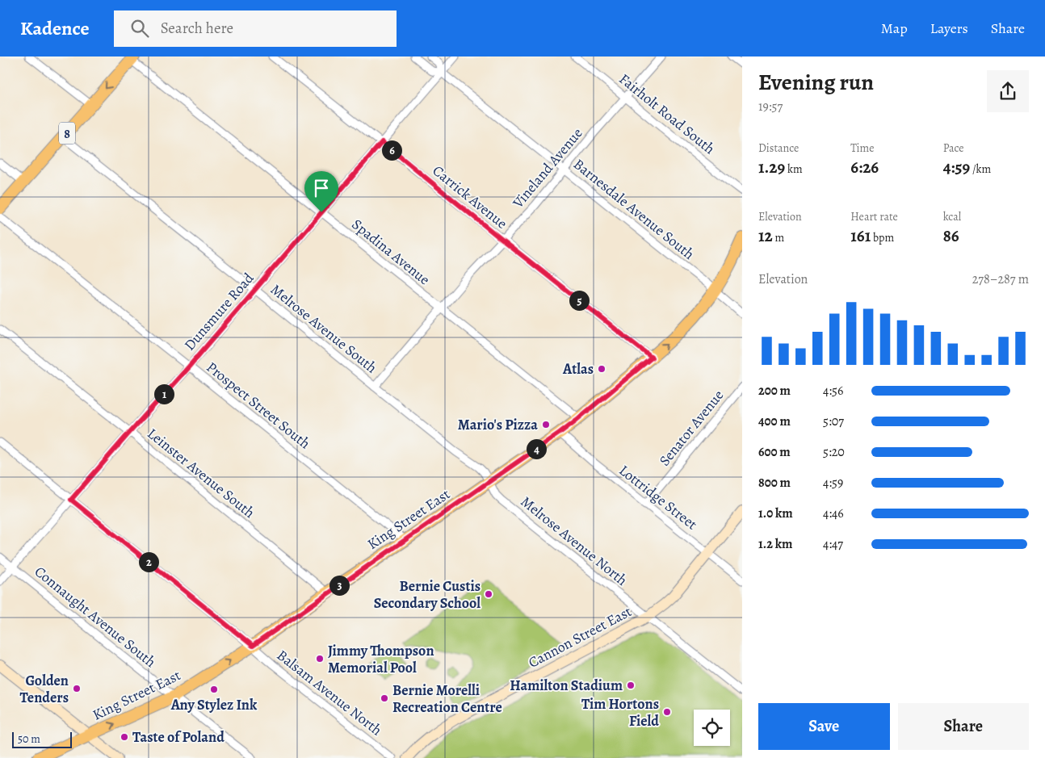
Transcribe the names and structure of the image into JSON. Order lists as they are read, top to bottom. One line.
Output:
{"streets":{"main road":["8","King Street East","Cannon Street East"],"street":["Fairholt Road South","Vineland Avenue","Carrick Avenue","Barnesdale Avenue South","Spadina Avenue","Dunsmure Road","Melrose Avenue South","Prospect Street South","Senator Avenue","Leinster Avenue South","Lottridge Street","Melrose Avenue North","Connaught Avenue South","Balsam Avenue North"]},"crossings":[["Fairholt Road South","Vineland Avenue"],["8","Spadina Avenue"],["8","Melrose Avenue South"],["Vineland Avenue","Carrick Avenue"],["Vineland Avenue","Barnesdale Avenue South"],["Vineland Avenue","Spadina Avenue"],["Vineland Avenue","Melrose Avenue South"],["Carrick Avenue","Dunsmure Road"],["Carrick Avenue","King Street East"],["Barnesdale Avenue South","Dunsmure Road"],["Barnesdale Avenue South","King Street East"],["Spadina Avenue","Dunsmure Road"],["Spadina Avenue","King Street East"],["Dunsmure Road","Melrose Avenue South"],["Dunsmure Road","Prospect Street South"],["Dunsmure Road","Leinster Avenue South"],["Dunsmure Road","Connaught Avenue South"],["Dunsmure Road","Balsam Avenue North"],["Melrose Avenue South","King Street East"],["Melrose Avenue South","Melrose Avenue North"],["Prospect Street South","King Street East"],["Senator Avenue","Lottridge Street"],["Leinster Avenue South","King Street East"],["Lottridge Street","King Street East"],["Lottridge Street","Cannon Street East"],["King Street East","Melrose Avenue North"],["King Street East","Connaught Avenue South"],["King Street East","Balsam Avenue North"],["Melrose Avenue North","Cannon Street East"]],"places":["Atlas","Mario's Pizza","Bernie Custis Secondary School","Jimmy Thompson Memorial Pool","Hamilton Stadium","Golden Tenders","Any Stylez Ink","Bernie Morelli Recreation Centre","Tim Hortons Field","Taste of Poland"],"scale_bar":"50 m","page":{"header":"Kadence","search":"Search here","nav":["Map","Layers","Share"],"heading":["Evening run","19:57"],"stats":[["Distance","1.29 km"],["Time","6:26"],["Pace","4:59 /km"],["Elevation","12 m"],["Heart rate","161 bpm"],["kcal","86"]],"pins":["6","5","1","4","2","3"],"chart":["Elevation","278–287 m"],"list":[{"name":"200 m","note":"4:56"},{"name":"400 m","note":"5:07"},{"name":"600 m","note":"5:20"},{"name":"800 m","note":"4:59"},{"name":"1.0 km","note":"4:46"},{"name":"1.2 km","note":"4:47"}],"buttons":["Save","Share"],"scale":"50 m"}}
